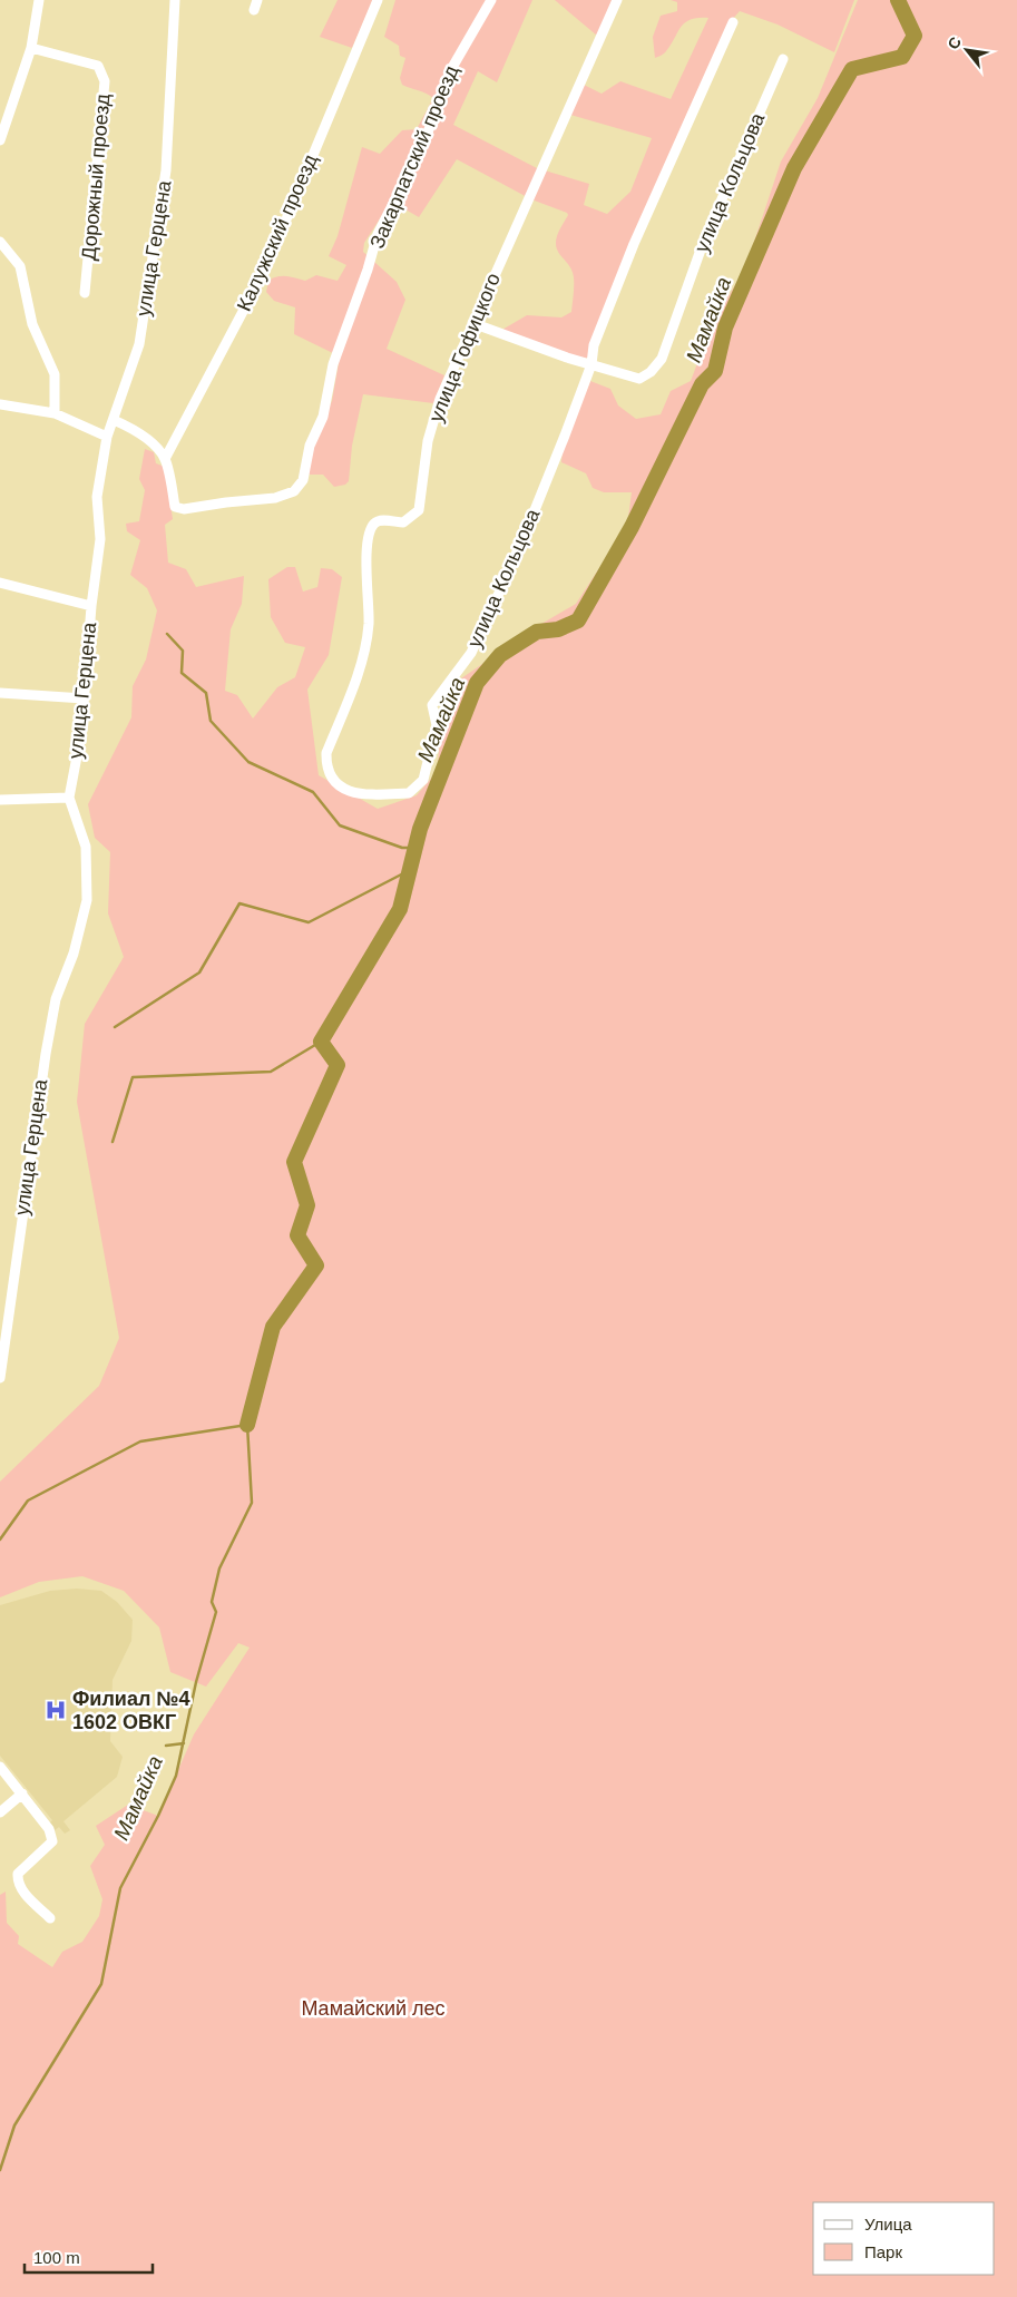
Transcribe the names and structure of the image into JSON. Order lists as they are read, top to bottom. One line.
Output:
{"streets":{"street":["Закарпатский проезд","Дорожный проезд","улица Кольцова","Калужский проезд","улица Герцена","улица Гофицкого"]},"crossings":[["Закарпатский проезд","Калужский проезд"],["улица Кольцова","улица Гофицкого"]],"water":["Мамайка"],"parks":["Мамайский лес"],"places":{"hospital":["Филиал №4 1602 ОВКГ"]},"legend":["Улица","Парк"],"scale_bar":"100 m","north":"top left"}
